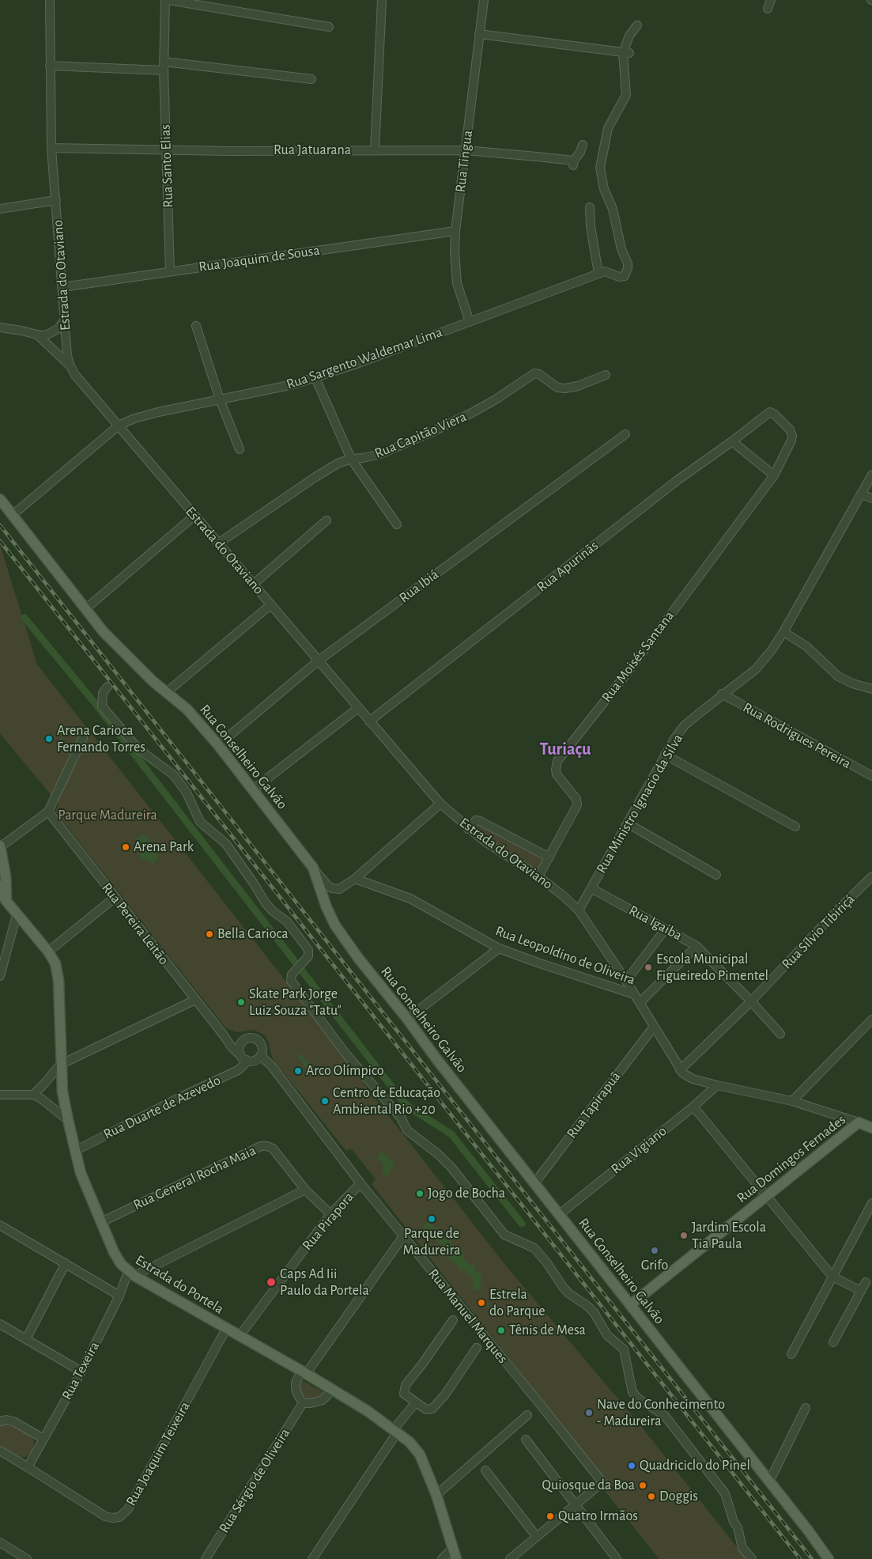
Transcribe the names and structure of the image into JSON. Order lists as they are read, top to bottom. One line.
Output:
{"streets":{"main road":["Rua Conselheiro Galvão","Rua Leopoldino de Oliveira","Rua Domingos Fernades","Estrada do Portela"],"street":["Rua Jatuarana","Rua Tingua","Rua Santo Elias","Rua Joaquim de Sousa","Estrada do Otaviano","Rua Sargento Waldemar Lima","Rua Capitão Viera","Rua Apurinãs","Rua Ibiá","Rua Moisés Santana","Rua Rodrigues Pereira","Rua Ministro Ignacio da Silva","Rua Igaiba","Rua Pereira Leitão","Rua Sílvio Tibiriçá","Rua Tapirapuã","Rua Duarte de Azevedo","Rua Vigiano","Rua General Rocha Maia","Rua Pirapora","Rua Manuel Marques","Rua Texeira","Rua Joaquim Teixeira","Rua Sérgio de Oliveira"]},"crossings":[["Rua Jatuarana","Rua Tingua"],["Rua Jatuarana","Rua Santo Elias"],["Rua Jatuarana","Estrada do Otaviano"],["Rua Tingua","Rua Joaquim de Sousa"],["Rua Tingua","Rua Sargento Waldemar Lima"],["Rua Santo Elias","Rua Joaquim de Sousa"],["Rua Joaquim de Sousa","Estrada do Otaviano"],["Estrada do Otaviano","Rua Sargento Waldemar Lima"],["Estrada do Otaviano","Rua Capitão Viera"],["Estrada do Otaviano","Rua Apurinãs"],["Estrada do Otaviano","Rua Ibiá"],["Estrada do Otaviano","Rua Moisés Santana"],["Estrada do Otaviano","Rua Ministro Ignacio da Silva"],["Estrada do Otaviano","Rua Leopoldino de Oliveira"],["Rua Sargento Waldemar Lima","Rua Conselheiro Galvão"],["Rua Apurinãs","Rua Moisés Santana"],["Rua Ibiá","Rua Conselheiro Galvão"],["Rua Rodrigues Pereira","Rua Ministro Ignacio da Silva"],["Rua Conselheiro Galvão","Rua Tapirapuã"],["Rua Conselheiro Galvão","Rua Vigiano"],["Rua Conselheiro Galvão","Rua Domingos Fernades"],["Rua Ministro Ignacio da Silva","Rua Igaiba"],["Rua Igaiba","Rua Sílvio Tibiriçá"],["Rua Pereira Leitão","Rua Duarte de Azevedo"],["Rua Pereira Leitão","Rua Manuel Marques"],["Rua Sílvio Tibiriçá","Rua Leopoldino de Oliveira"],["Rua Leopoldino de Oliveira","Rua Tapirapuã"],["Rua Leopoldino de Oliveira","Rua Vigiano"],["Rua Leopoldino de Oliveira","Rua Domingos Fernades"],["Rua Duarte de Azevedo","Estrada do Portela"],["Rua Duarte de Azevedo","Rua Manuel Marques"],["Rua General Rocha Maia","Rua Pirapora"],["Rua General Rocha Maia","Estrada do Portela"],["Rua Pirapora","Estrada do Portela"],["Rua Pirapora","Rua Manuel Marques"],["Estrada do Portela","Rua Texeira"],["Estrada do Portela","Rua Joaquim Teixeira"],["Rua Texeira","Rua Joaquim Teixeira"]],"districts":["Turiaçu"],"parks":["Parque Madureira"],"places":["Arena Carioca Fernando Torres","Arena Park","Bella Carioca","Escola Municipal Figueiredo Pimentel","Skate Park Jorge Luiz Souza \"Tatu\"","Arco Olímpico","Centro de Educação Ambiental Rio +20","Jogo de Bocha","Parque de Madureira","Jardim Escola Tia Paula","Grifo","Caps Ad Iii Paulo da Portela","Estrela do Parque","Tênis de Mesa","Nave do Conhecimento - Madureira","Quadriciclo do Pinel","Quiosque da Boa","Doggis","Quatro Irmãos"]}
